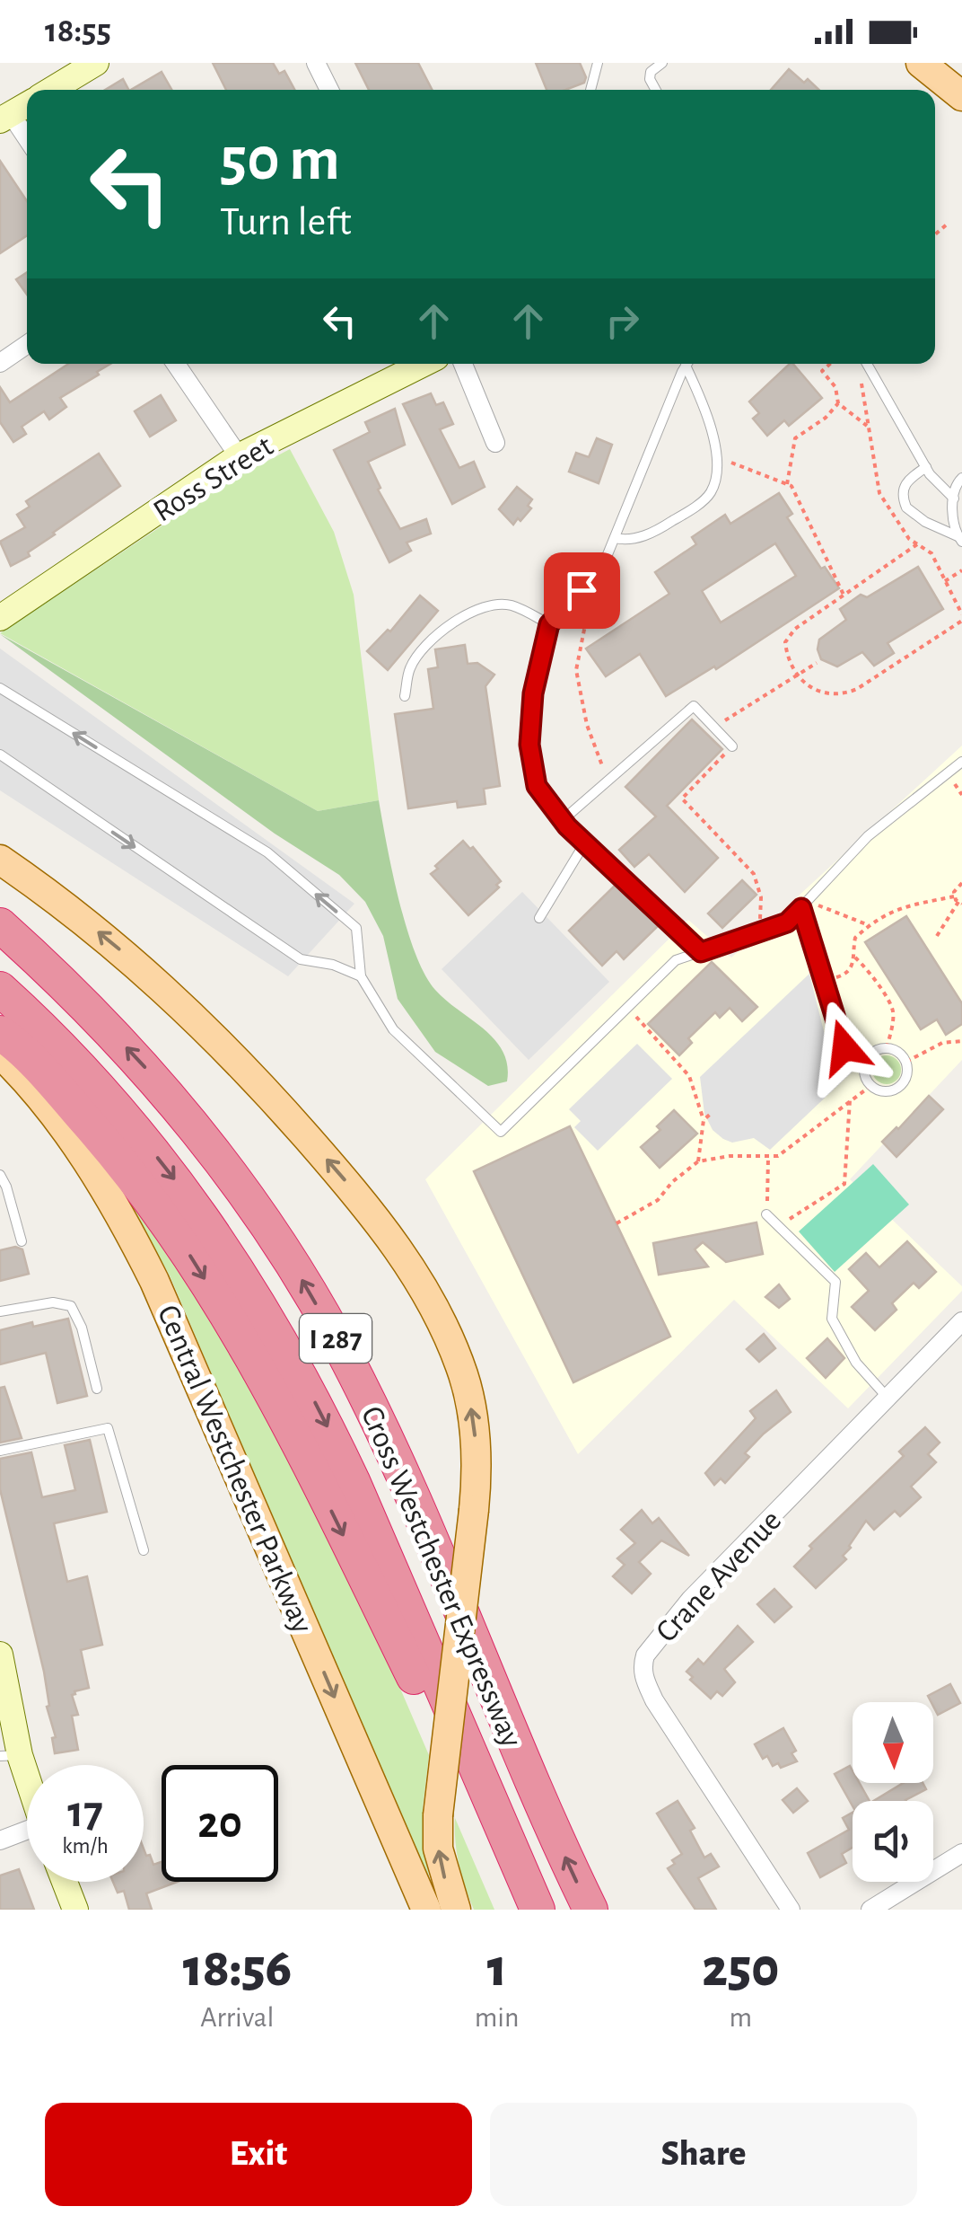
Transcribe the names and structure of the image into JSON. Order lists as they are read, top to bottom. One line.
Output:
{"streets":{"highway":["I 287","Cross Westchester Expressway"],"main road":["Central Westchester Parkway"],"street":["Ross Street","Crane Avenue"]},"north":"bottom","page":{"status":"18:55","turn":["50 m","Turn left"],"speed":"17 km/h","limit":"20","eta":["18:56","Arrival","1","min","250","m"],"buttons":["Exit","Share"]}}
